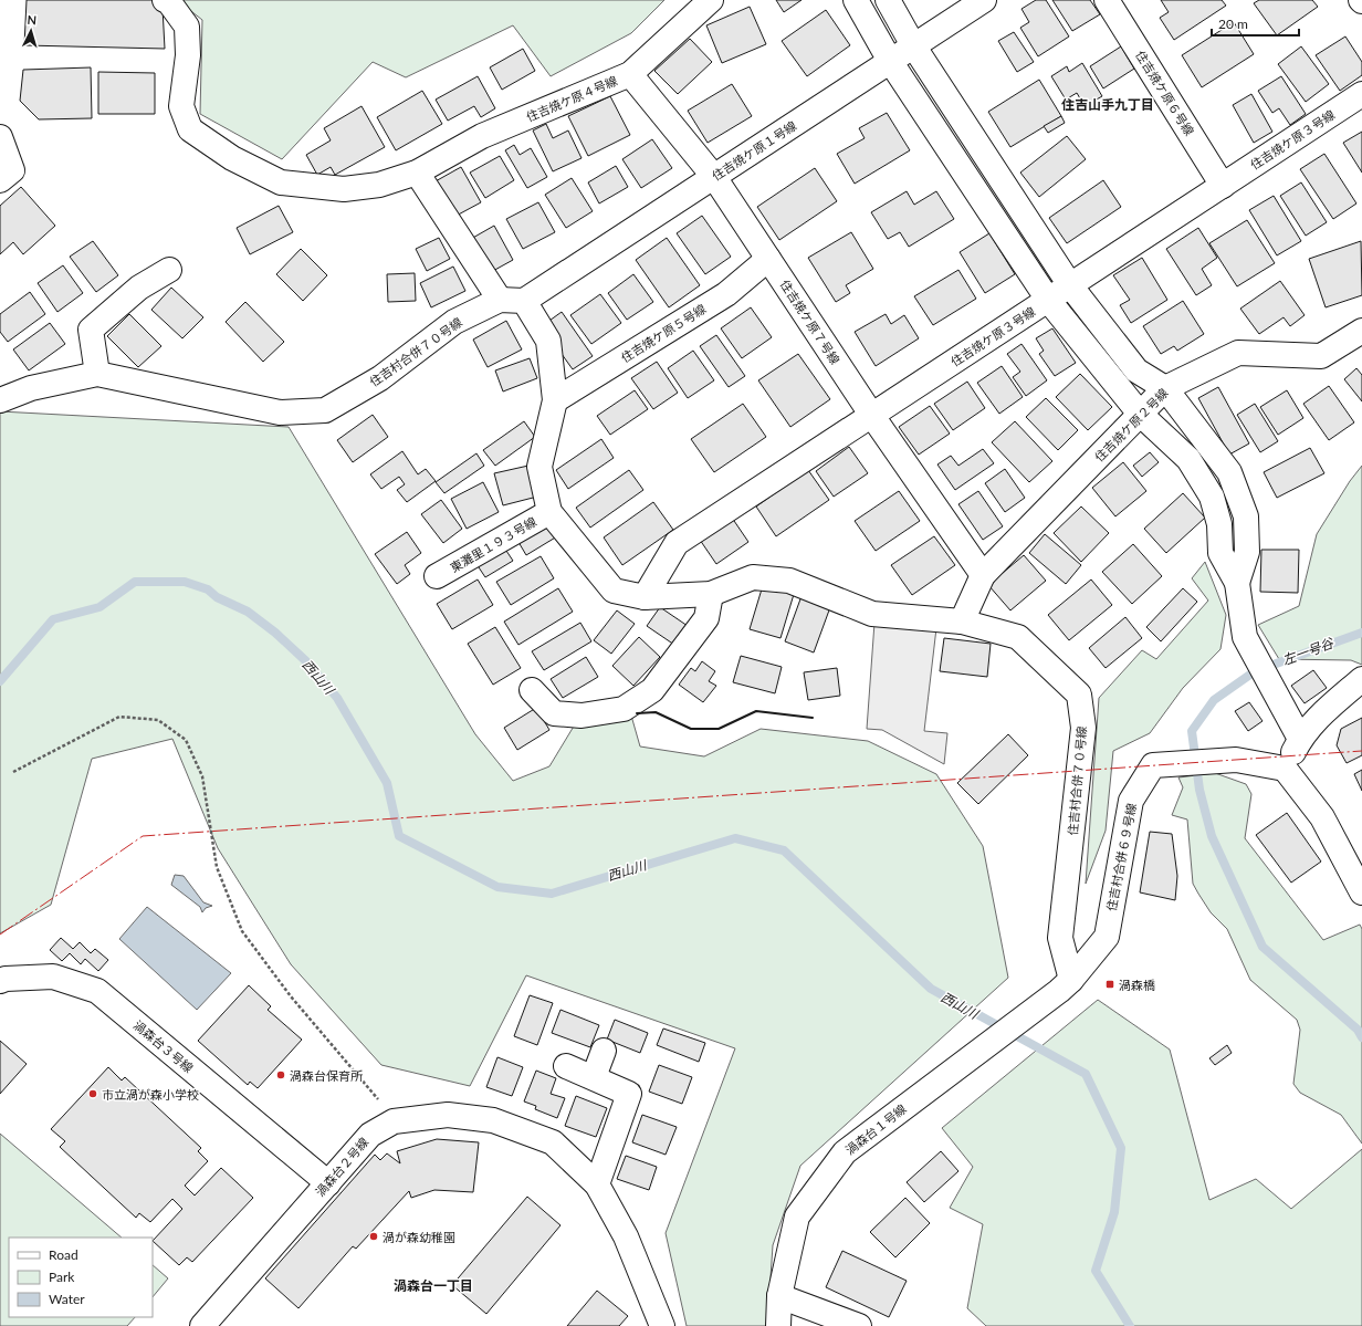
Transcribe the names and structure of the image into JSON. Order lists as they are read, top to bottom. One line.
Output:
{"streets":{"street":["住吉焼ケ原６号線","住吉焼ケ原４号線","住吉焼ケ原３号線","住吉焼ケ原１号線","住吉焼ケ原７号線","住吉焼ケ原５号線","住吉村合併７０号線","住吉焼ケ原２号線","東灘里１９３号線","住吉村合併６９号線","渦森台３号線","渦森台１号線","渦森台２号線"]},"crossings":[["住吉焼ケ原６号線","住吉焼ケ原３号線"],["住吉焼ケ原４号線","住吉焼ケ原７号線"],["住吉焼ケ原３号線","住吉焼ケ原７号線"],["住吉焼ケ原３号線","住吉村合併７０号線"],["住吉焼ケ原１号線","住吉焼ケ原７号線"],["住吉焼ケ原１号線","住吉村合併７０号線"],["住吉焼ケ原７号線","住吉焼ケ原５号線"],["住吉焼ケ原７号線","住吉焼ケ原２号線"],["住吉焼ケ原５号線","住吉村合併７０号線"],["住吉村合併７０号線","住吉焼ケ原２号線"],["住吉村合併７０号線","東灘里１９３号線"],["住吉村合併７０号線","住吉村合併６９号線"],["住吉村合併７０号線","渦森台１号線"],["住吉村合併６９号線","渦森台１号線"],["渦森台３号線","渦森台２号線"]],"districts":["住吉山手九丁目","渦森台一丁目"],"water":["左一号谷","西山川"],"places":{"transit":["渦森橋"],"other":["渦森台保育所","市立渦が森小学校","渦が森幼稚園"]},"legend":["Road","Park","Water"],"scale_bar":"20 m","north":"top"}
